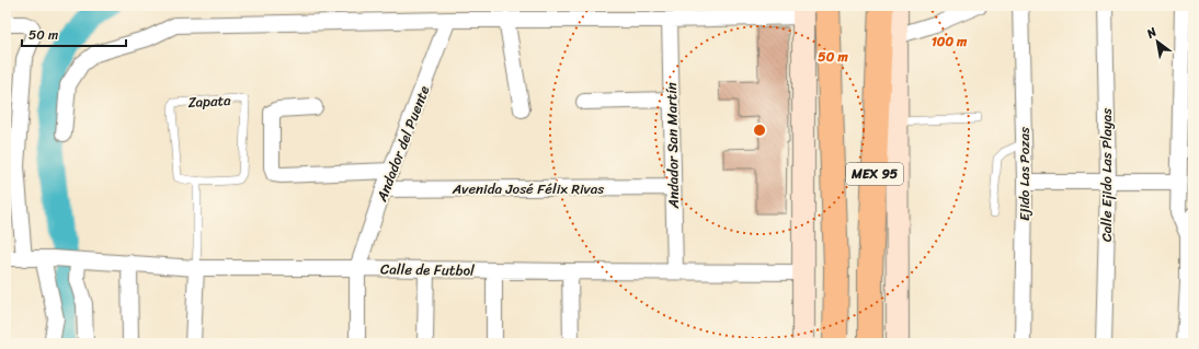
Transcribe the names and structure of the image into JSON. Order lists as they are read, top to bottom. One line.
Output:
{"streets":{"main road":["MEX 95"],"street":["Andador del Puente","Andador San Martín","Ejido Las Pozas","Calle Ejido Las Playas","Avenida José Félix Rivas","Calle de Futbol"],"lane":["Zapata"]},"crossings":[["Andador del Puente","Avenida José Félix Rivas"],["Andador del Puente","Calle de Futbol"],["Andador San Martín","Avenida José Félix Rivas"],["Andador San Martín","Calle de Futbol"]],"scale_bar":"50 m","north":"top left","rings":["100 m","50 m"]}
